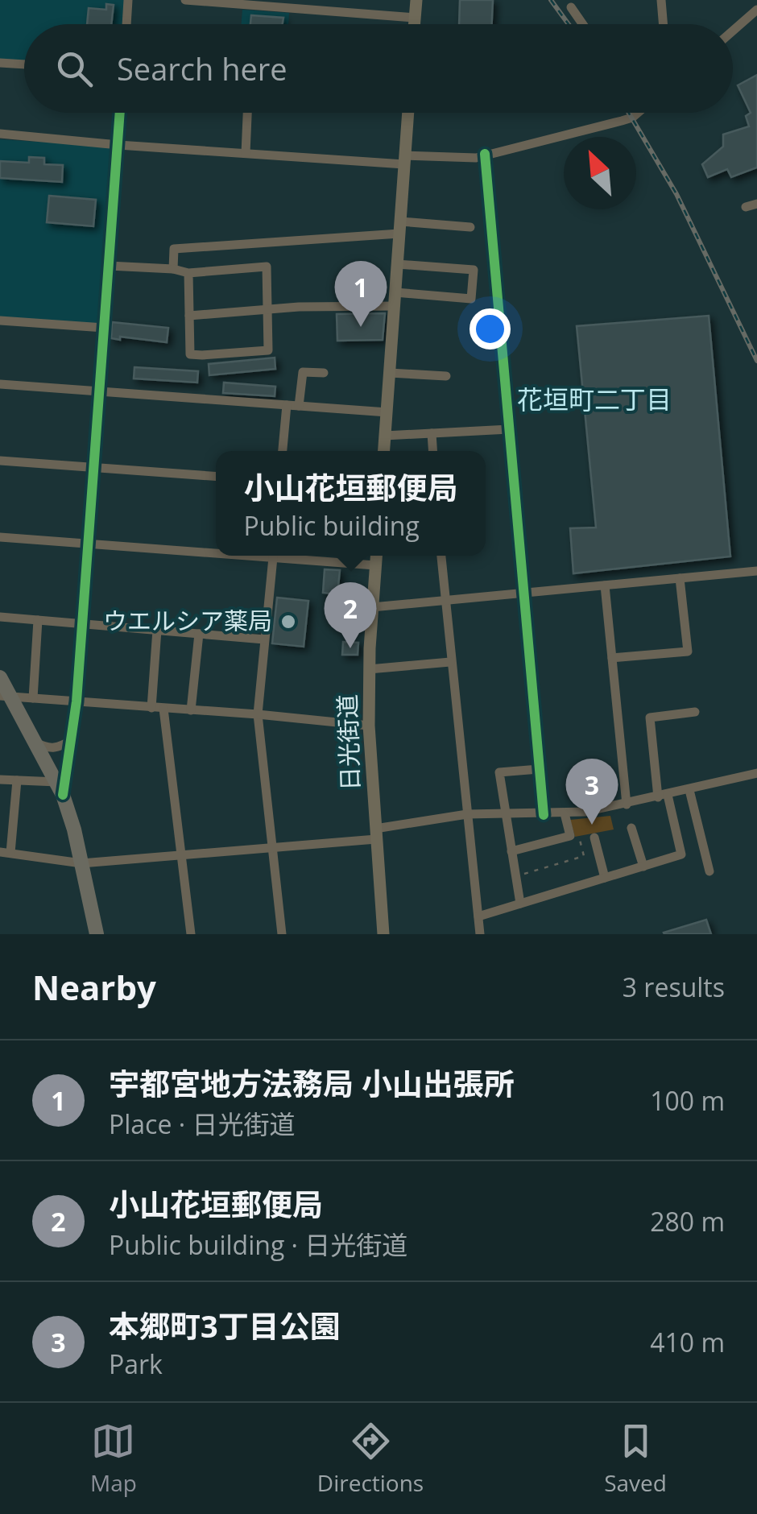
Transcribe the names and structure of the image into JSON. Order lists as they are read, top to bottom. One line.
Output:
{"streets":{"main road":["日光街道"]},"districts":["花垣町二丁目"],"places":["ウエルシア薬局"],"north":"top left","page":{"search":"Search here","pins":["1","2","3"],"popup":["小山花垣郵便局","Public building"],"heading":["Nearby","3 results"],"list":[{"mark":"1","name":"宇都宮地方法務局 小山出張所","note":"Place · 日光街道","value":"100 m"},{"mark":"2","name":"小山花垣郵便局","note":"Public building · 日光街道","value":"280 m"},{"mark":"3","name":"本郷町3丁目公園","note":"Park","value":"410 m"}],"nav":["Map","Directions","Saved"]}}
